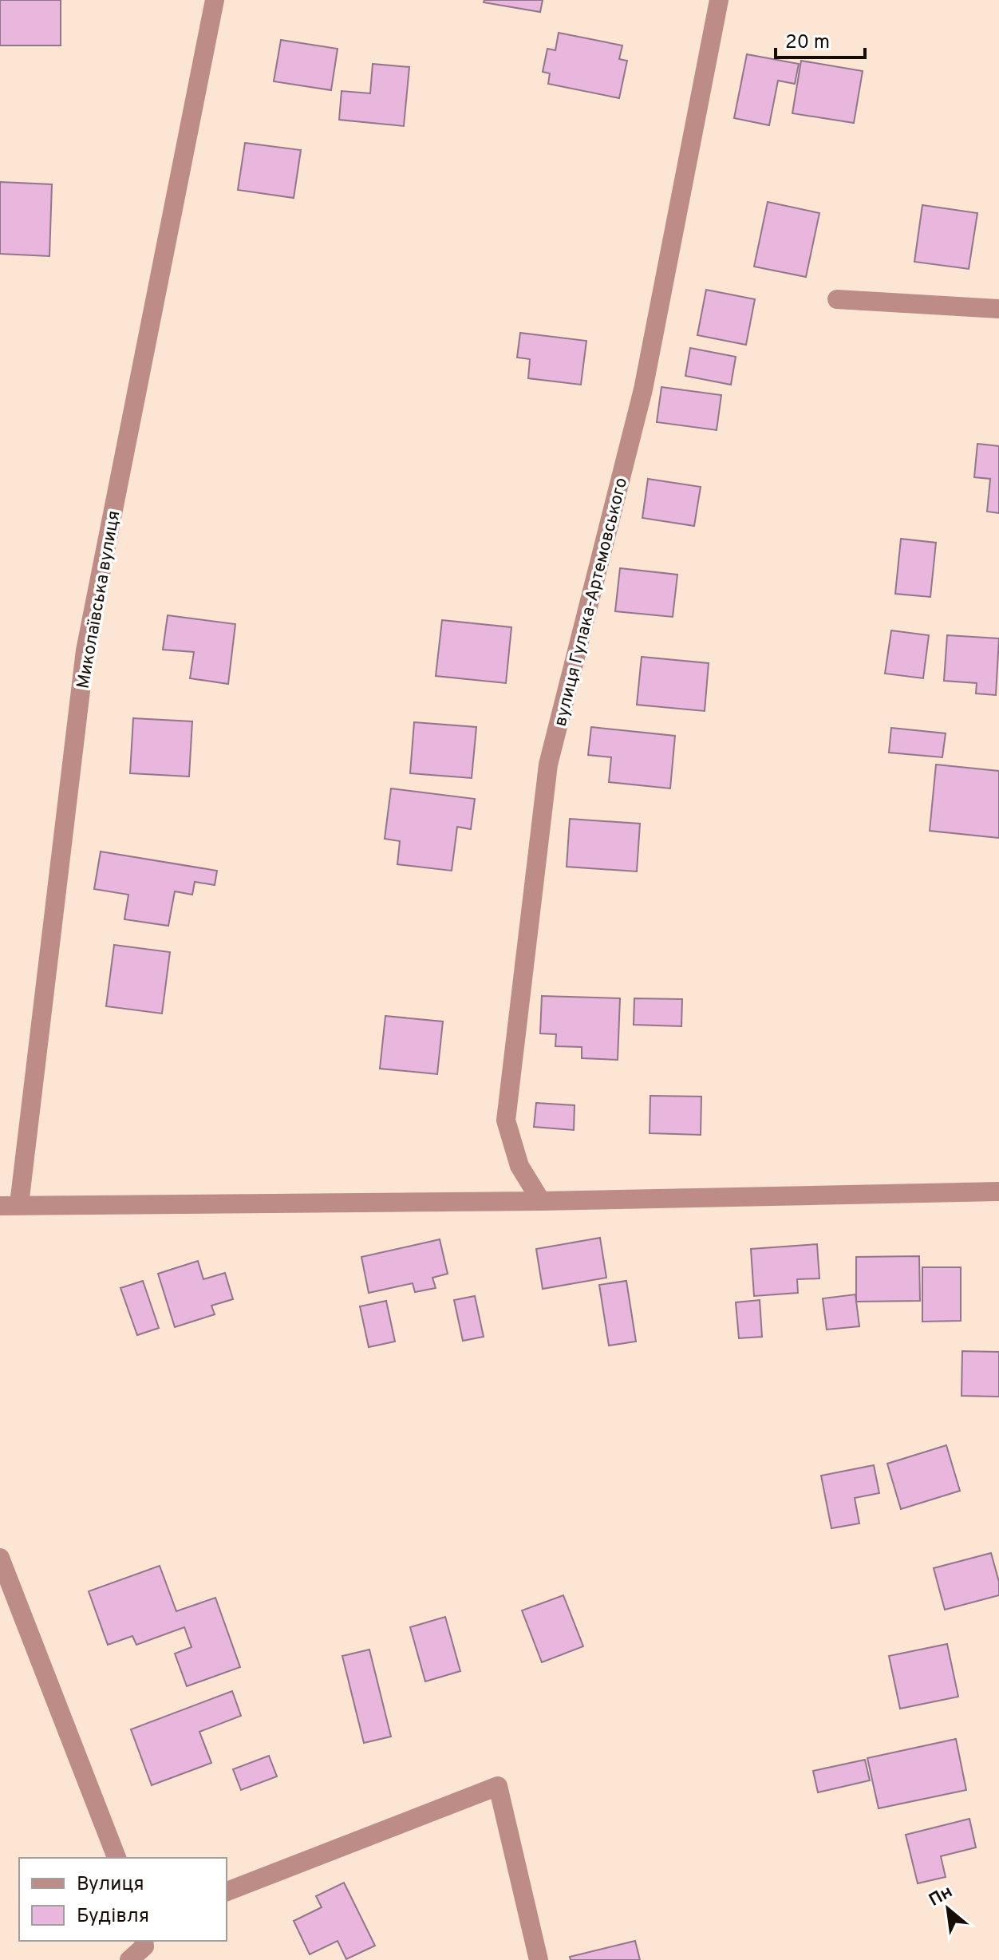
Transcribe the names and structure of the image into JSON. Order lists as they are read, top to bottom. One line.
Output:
{"streets":{"street":["Миколаївська вулиця","вулиця Гулака-Артемовського"]},"legend":["Вулиця","Будівля"],"scale_bar":"20 m","north":"top left"}
